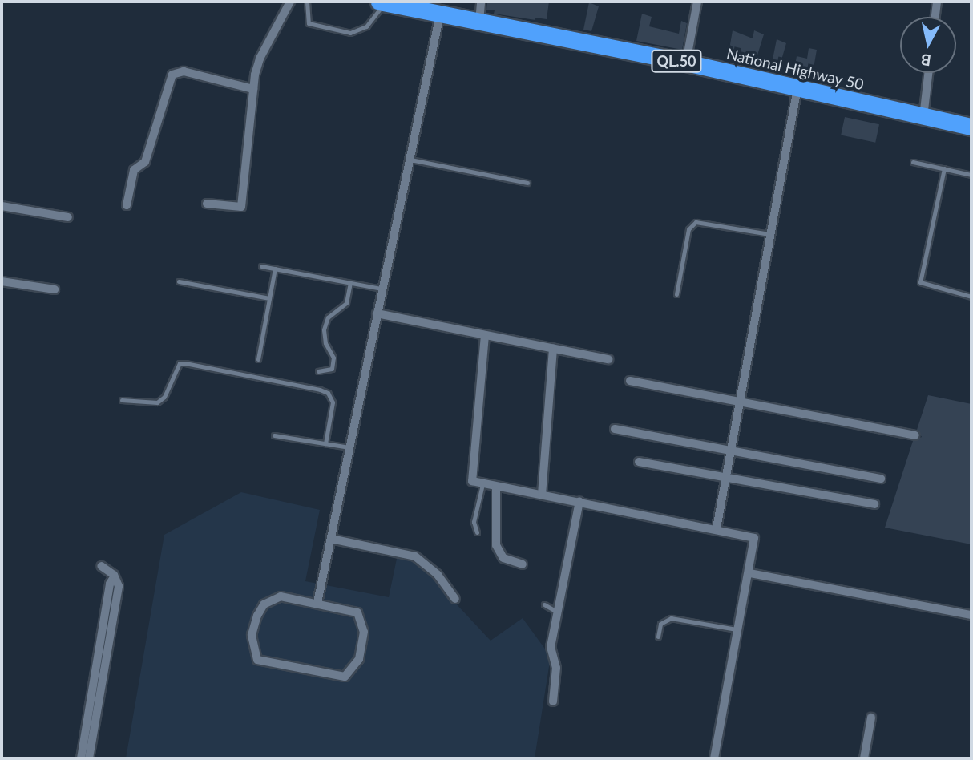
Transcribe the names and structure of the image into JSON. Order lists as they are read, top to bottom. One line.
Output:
{"streets":{"highway":["QL.50","National Highway 50"]},"north":"bottom"}
